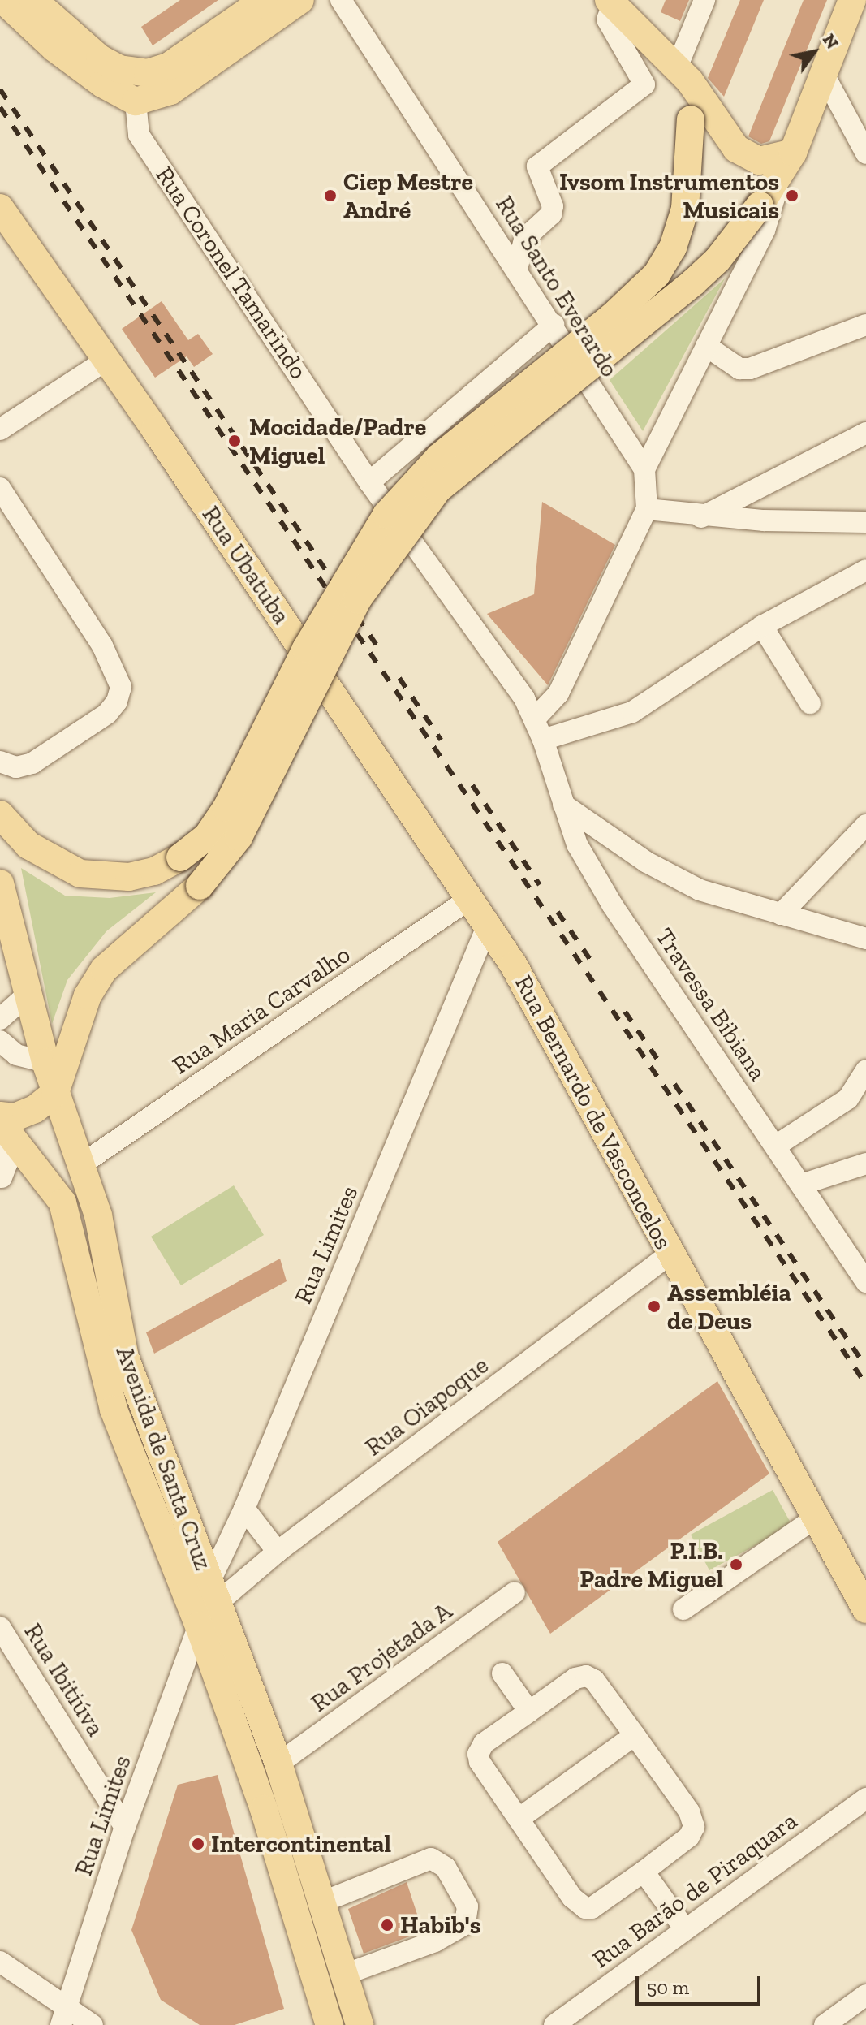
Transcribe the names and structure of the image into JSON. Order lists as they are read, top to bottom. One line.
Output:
{"streets":{"main road":["Rua Ubatuba","Rua Bernardo de Vasconcelos","Avenida de Santa Cruz"],"street":["Rua Coronel Tamarindo","Rua Santo Everardo","Travessa Bibiana","Rua Maria Carvalho","Rua Limites","Rua Oiapoque","Rua Projetada A","Rua Ibitiúva","Rua Barão de Piraquara"]},"crossings":[["Rua Coronel Tamarindo","Travessa Bibiana"],["Rua Ubatuba","Rua Maria Carvalho"],["Rua Ubatuba","Rua Bernardo de Vasconcelos"],["Rua Ubatuba","Rua Limites"],["Rua Maria Carvalho","Avenida de Santa Cruz"],["Rua Bernardo de Vasconcelos","Rua Limites"],["Rua Bernardo de Vasconcelos","Rua Oiapoque"],["Rua Limites","Rua Oiapoque"],["Rua Limites","Avenida de Santa Cruz"],["Rua Limites","Rua Ibitiúva"],["Rua Oiapoque","Avenida de Santa Cruz"],["Avenida de Santa Cruz","Rua Projetada A"]],"places":["Ciep Mestre André","Ivsom Instrumentos Musicais","Mocidade/Padre Miguel","Assembléia de Deus","P.I.B. Padre Miguel","Intercontinental","Habib's"],"scale_bar":"50 m","north":"top right"}
